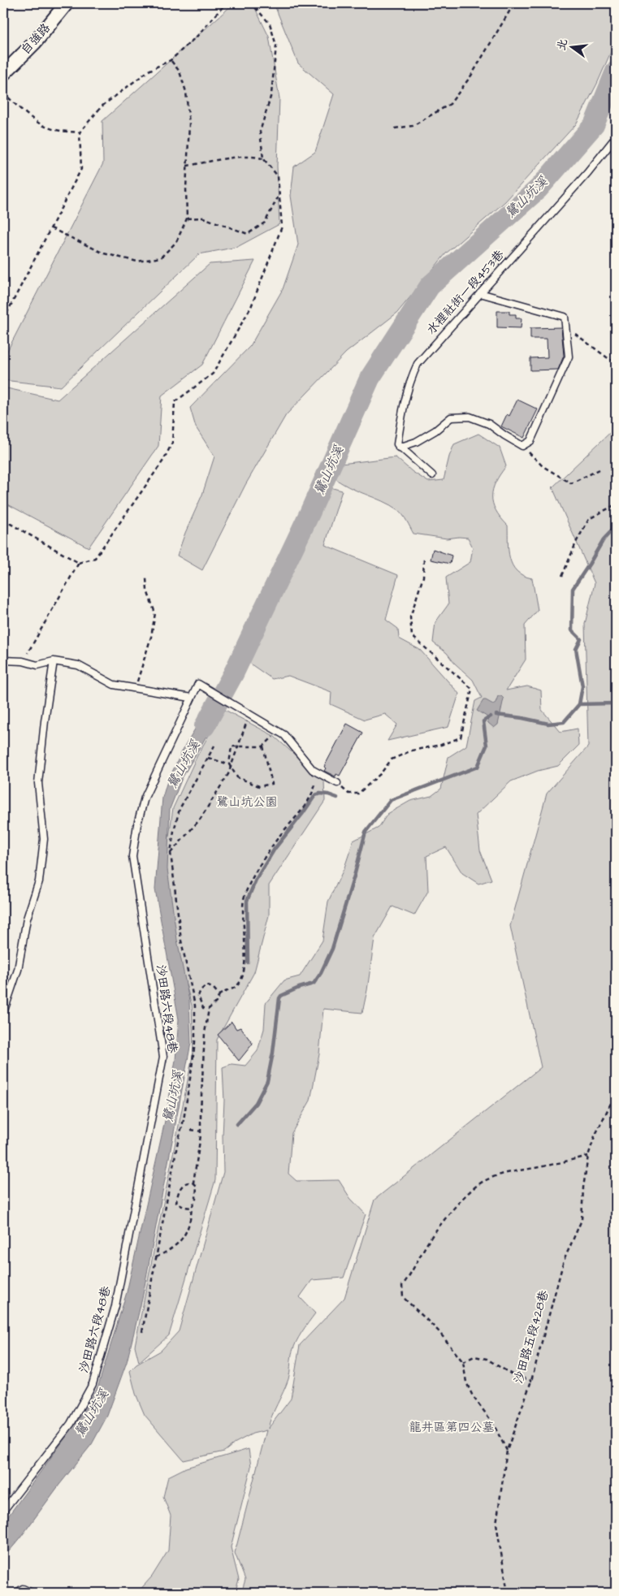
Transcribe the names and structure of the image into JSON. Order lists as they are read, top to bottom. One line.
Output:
{"streets":{"street":["自強路"],"lane":["水裡社街一段453巷","沙田路六段48巷"],"path":["沙田路五段428巷"]},"water":["鷺山坑溪"],"parks":["鷺山坑公園","龍井區第四公墓"],"north":"left"}
